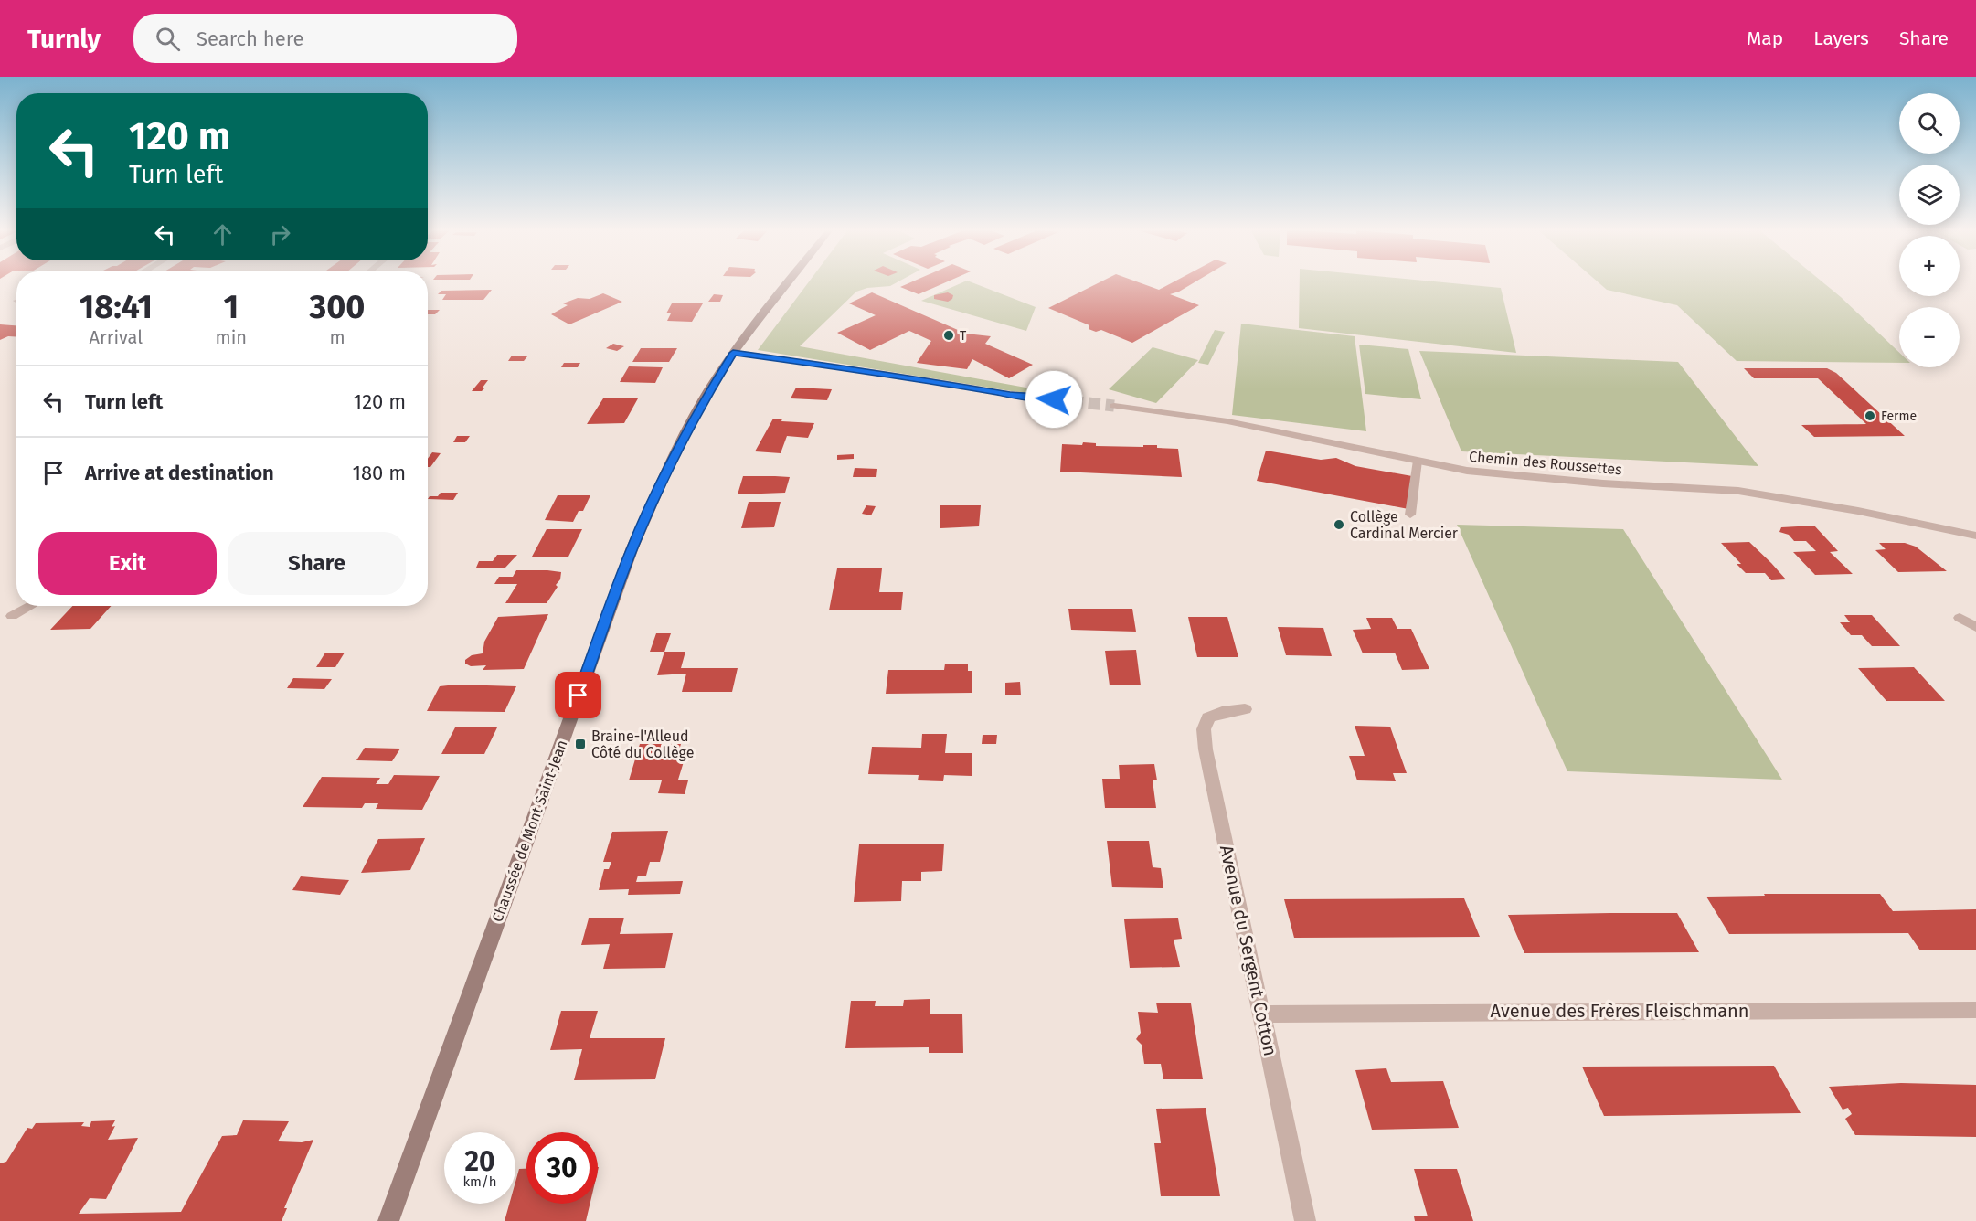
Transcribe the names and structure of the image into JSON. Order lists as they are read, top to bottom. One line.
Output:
{"streets":{"main road":["Chaussée de Mont Saint-Jean"],"street":["Chemin des Roussettes","Avenue du Sergent Cotton","Avenue des Frères Fleischmann"]},"crossings":[["Avenue du Sergent Cotton","Avenue des Frères Fleischmann"]],"places":{"other":["T","Ferme","Collège Cardinal Mercier"],"transit":["Braine-l'Alleud Côté du Collège"]},"page":{"header":"Turnly","search":"Search here","nav":["Map","Layers","Share"],"map_buttons":["+","−"],"turn":["120 m","Turn left"],"eta":["18:41","Arrival","1","min","300","m"],"list":[{"name":"Turn left","value":"120 m"},{"name":"Arrive at destination","value":"180 m"}],"buttons":["Exit","Share"],"speed":"20 km/h","limit":"30"}}
